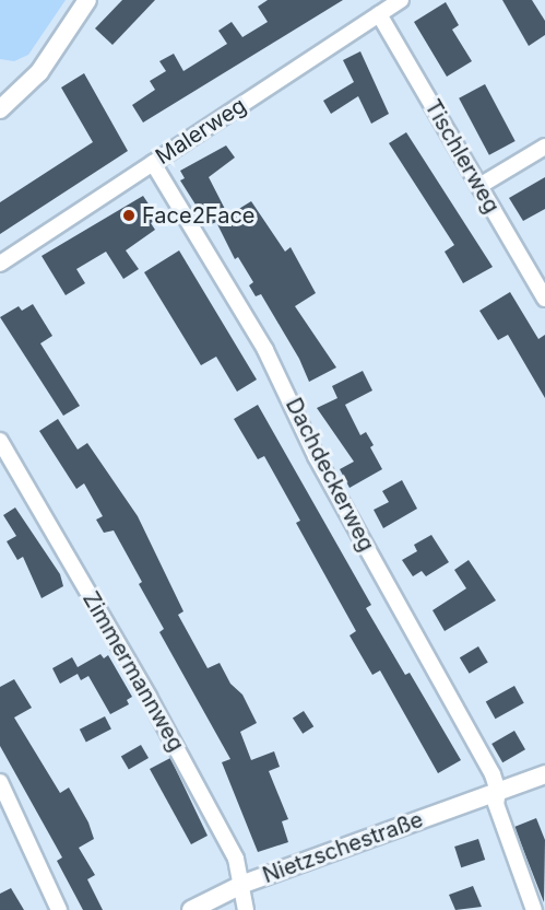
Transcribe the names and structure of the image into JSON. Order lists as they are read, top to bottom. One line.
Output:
{"streets":{"street":["Malerweg","Tischlerweg","Dachdeckerweg","Zimmermannweg","Nietzschestraße"]},"crossings":[["Malerweg","Tischlerweg"],["Malerweg","Dachdeckerweg"],["Dachdeckerweg","Nietzschestraße"],["Zimmermannweg","Nietzschestraße"]],"places":["Face2Face"]}
